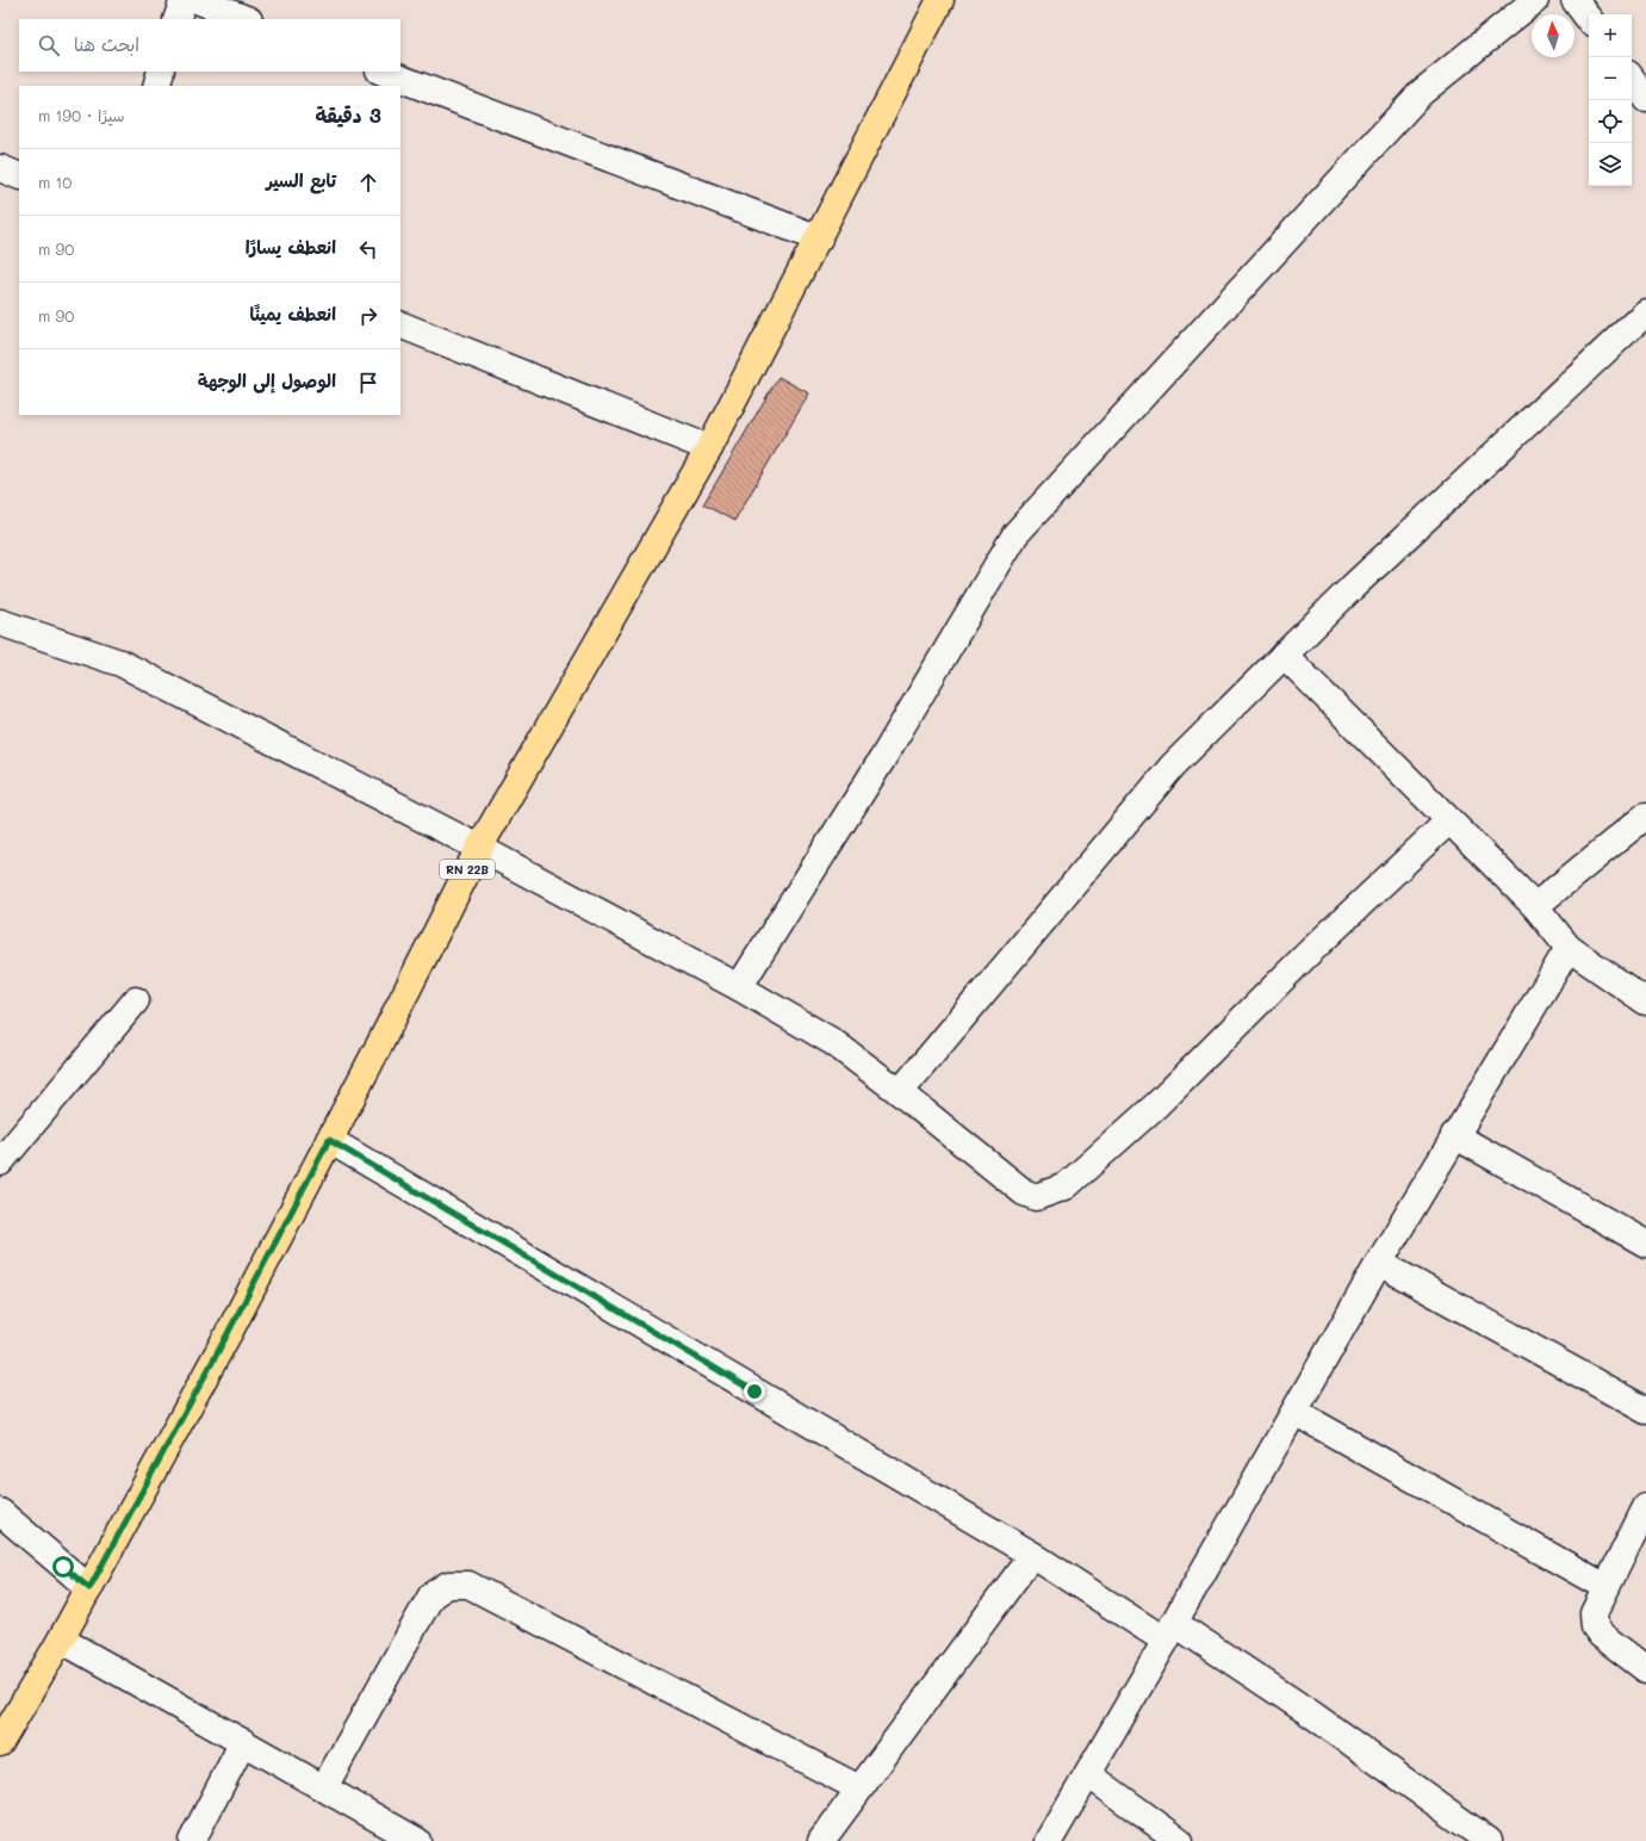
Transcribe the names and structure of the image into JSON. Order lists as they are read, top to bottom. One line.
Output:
{"streets":{"main road":["RN 22B"]},"north":"top","page":{"map_buttons":["+","−"],"search":"ابحث هنا","heading":["3 دقيقة","سيرًا · 190 m"],"list":[["تابع السير","10 m"],["انعطف يسارًا","90 m"],["انعطف يمينًا","90 m"],"الوصول إلى الوجهة"]}}
